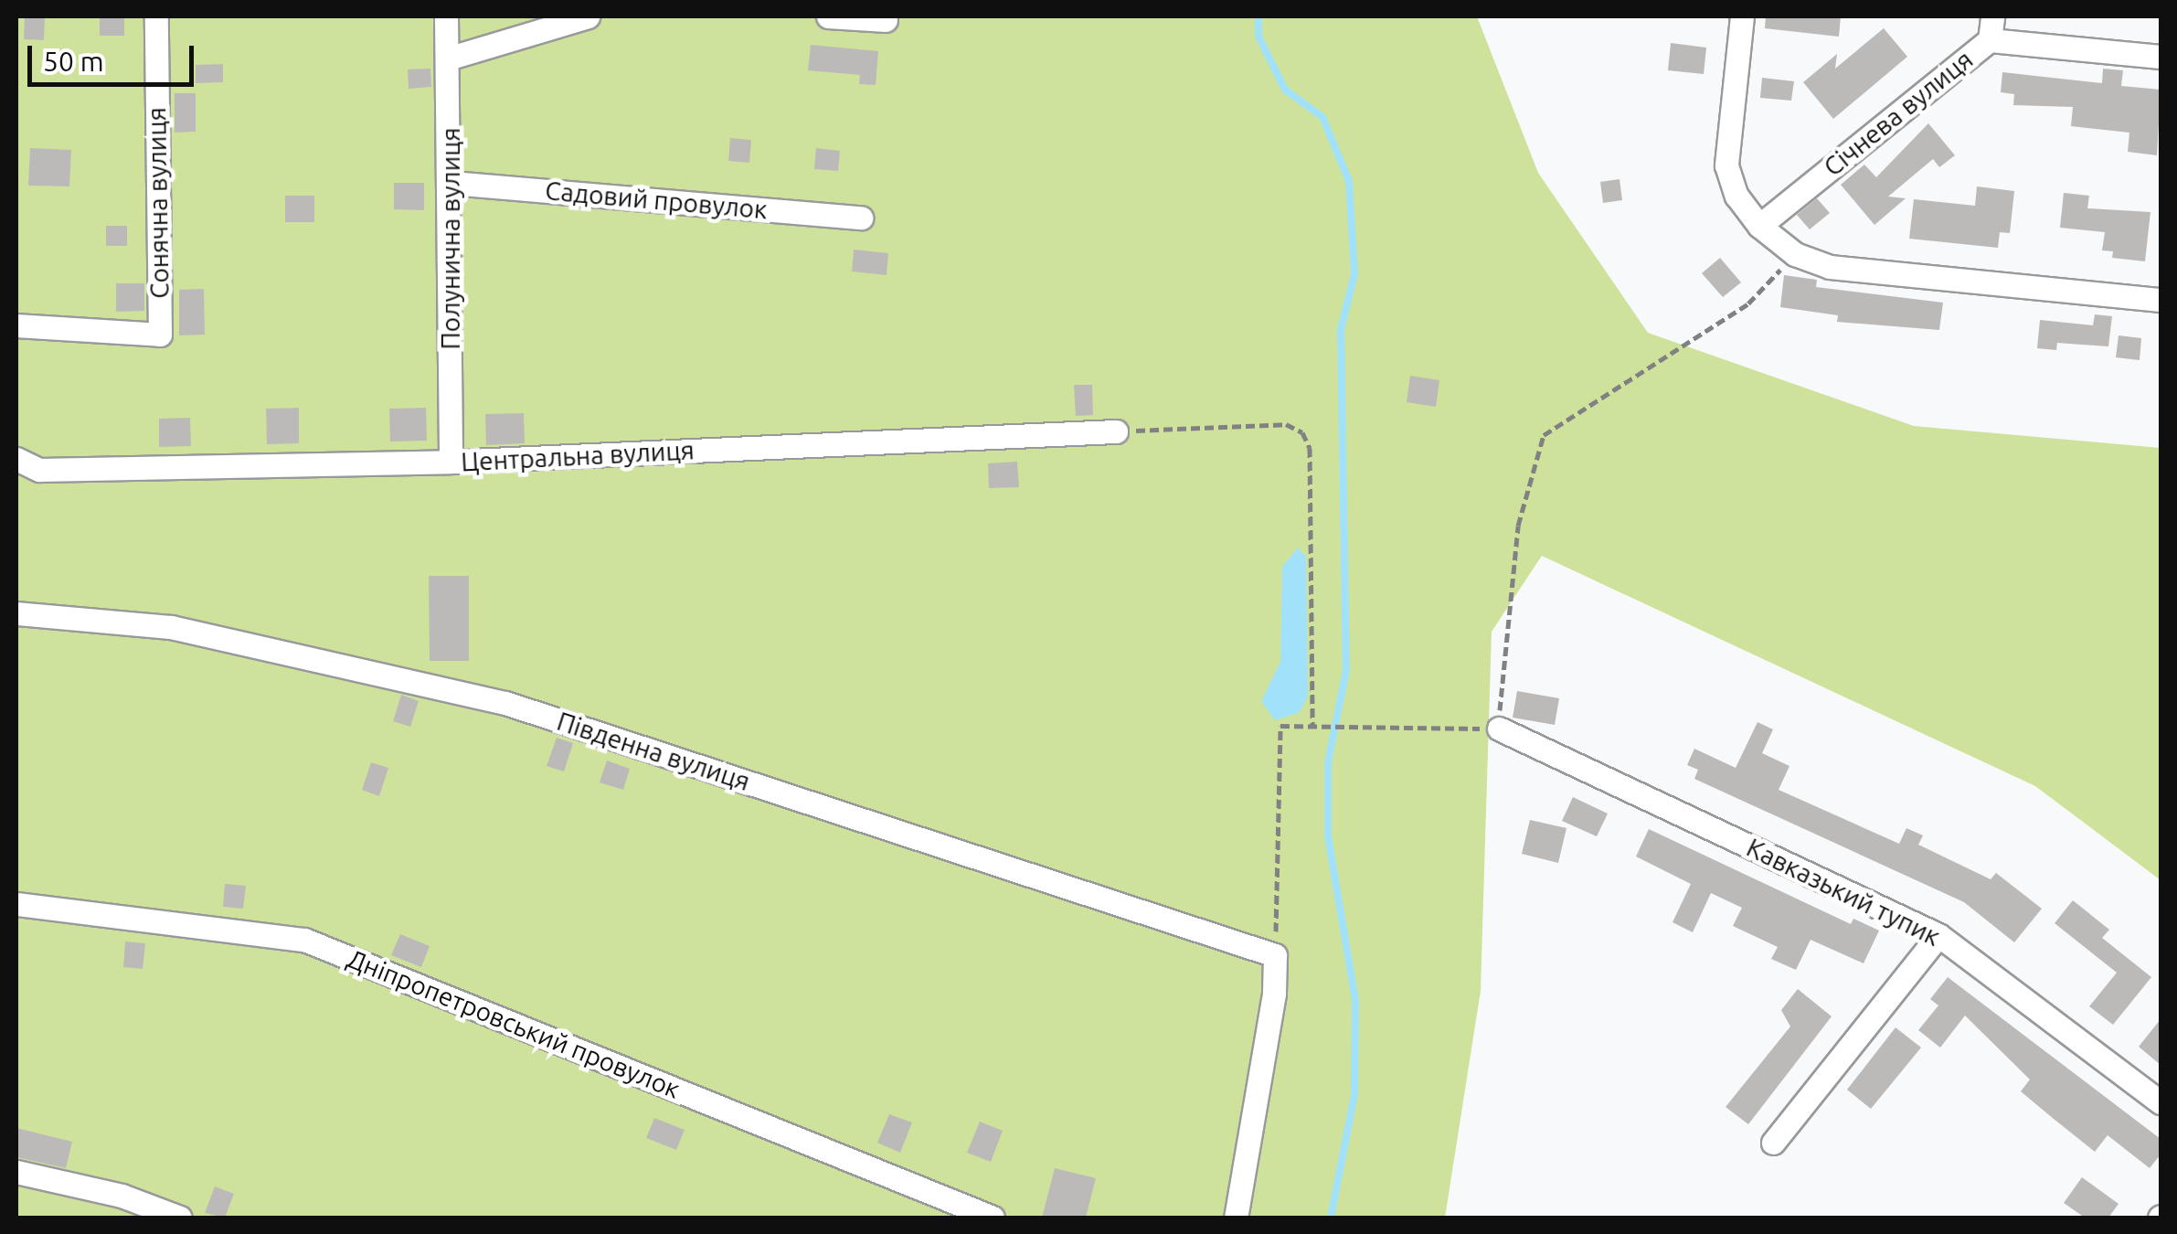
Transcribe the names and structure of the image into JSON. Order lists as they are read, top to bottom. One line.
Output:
{"streets":{"street":["Січнева вулиця","Садовий провулок","Сонячна вулиця","Полунична вулиця","Центральна вулиця","Південна вулиця","Кавказький тупик","Дніпропетровський провулок"]},"crossings":[["Садовий провулок","Полунична вулиця"],["Полунична вулиця","Центральна вулиця"]],"scale_bar":"50 m"}
